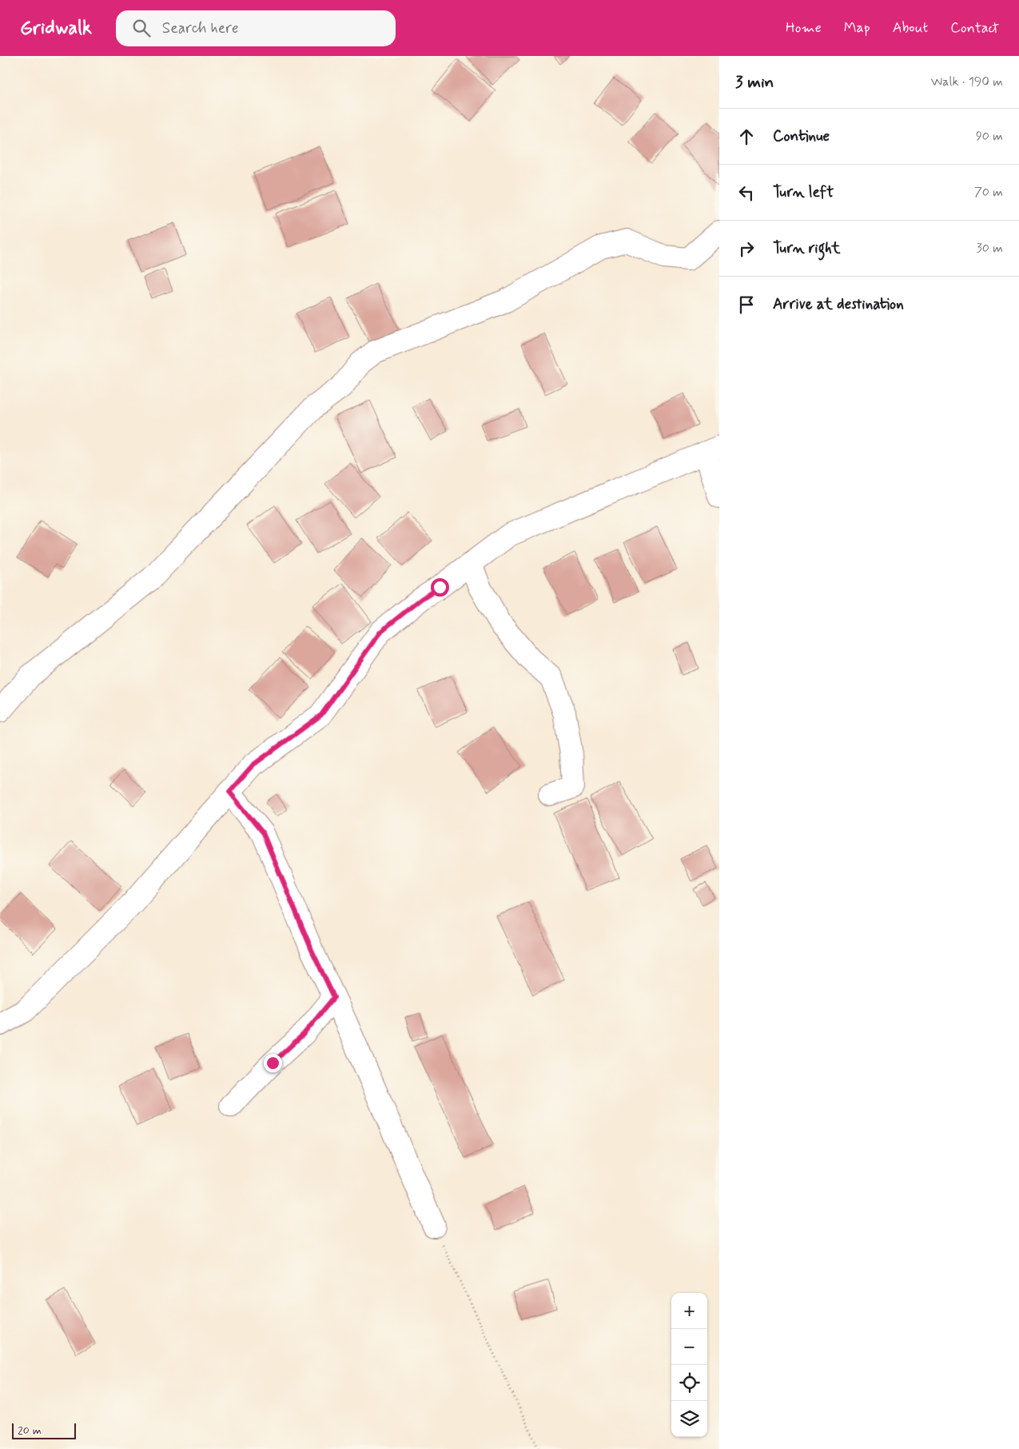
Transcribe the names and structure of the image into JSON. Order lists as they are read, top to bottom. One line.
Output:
{"scale_bar":"20 m","page":{"header":"Gridwalk","search":"Search here","nav":["Home","Map","About","Contact"],"heading":["3 min","Walk · 190 m"],"list":[["Continue","90 m"],["Turn left","70 m"],["Turn right","30 m"],"Arrive at destination"],"map_buttons":["+","−"],"scale":"20 m"}}
